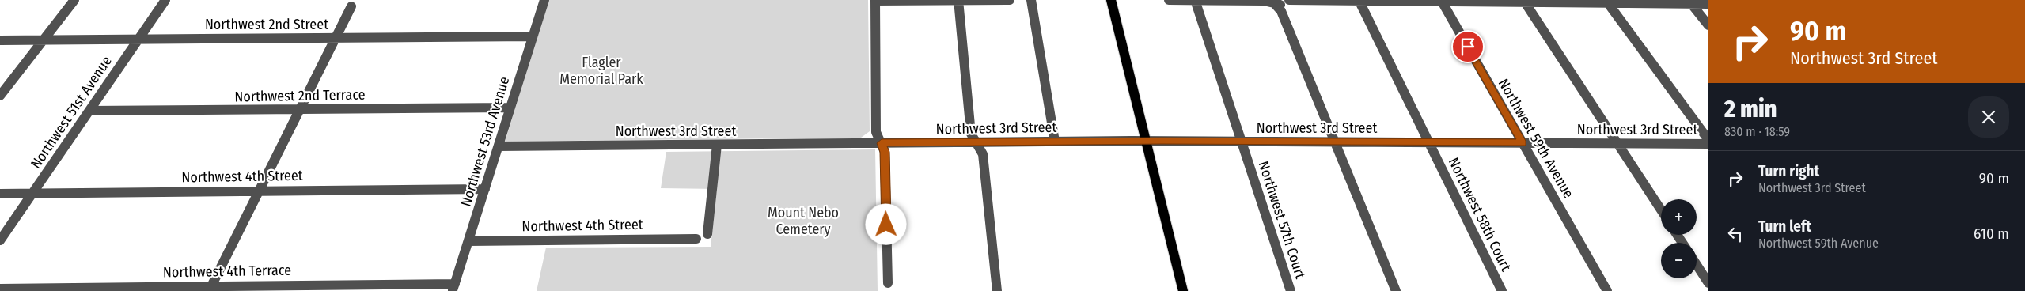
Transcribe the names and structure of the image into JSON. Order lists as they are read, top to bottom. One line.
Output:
{"streets":{"street":["Northwest 2nd Street","Northwest 2nd Terrace","Northwest 51st Avenue","Northwest 3rd Street","Northwest 59th Avenue","Northwest 53rd Avenue","Northwest 4th Street","Northwest 58th Court","Northwest 57th Court","Northwest 4th Terrace"]},"crossings":[["Northwest 2nd Street","Northwest 51st Avenue"],["Northwest 2nd Street","Northwest 53rd Avenue"],["Northwest 2nd Terrace","Northwest 51st Avenue"],["Northwest 2nd Terrace","Northwest 53rd Avenue"],["Northwest 51st Avenue","Northwest 4th Street"],["Northwest 3rd Street","Northwest 59th Avenue"],["Northwest 3rd Street","Northwest 53rd Avenue"],["Northwest 3rd Street","Northwest 58th Court"],["Northwest 3rd Street","Northwest 57th Court"],["Northwest 53rd Avenue","Northwest 4th Street"],["Northwest 53rd Avenue","Northwest 4th Terrace"]],"parks":["Flagler Memorial Park","Mount Nebo Cemetery"],"page":{"turn":["90 m","Northwest 3rd Street"],"heading":["2 min","830 m · 18:59"],"list":[{"name":"Turn right","note":"Northwest 3rd Street","value":"90 m"},{"name":"Turn left","note":"Northwest 59th Avenue","value":"610 m"}],"map_buttons":["+","−"]}}
